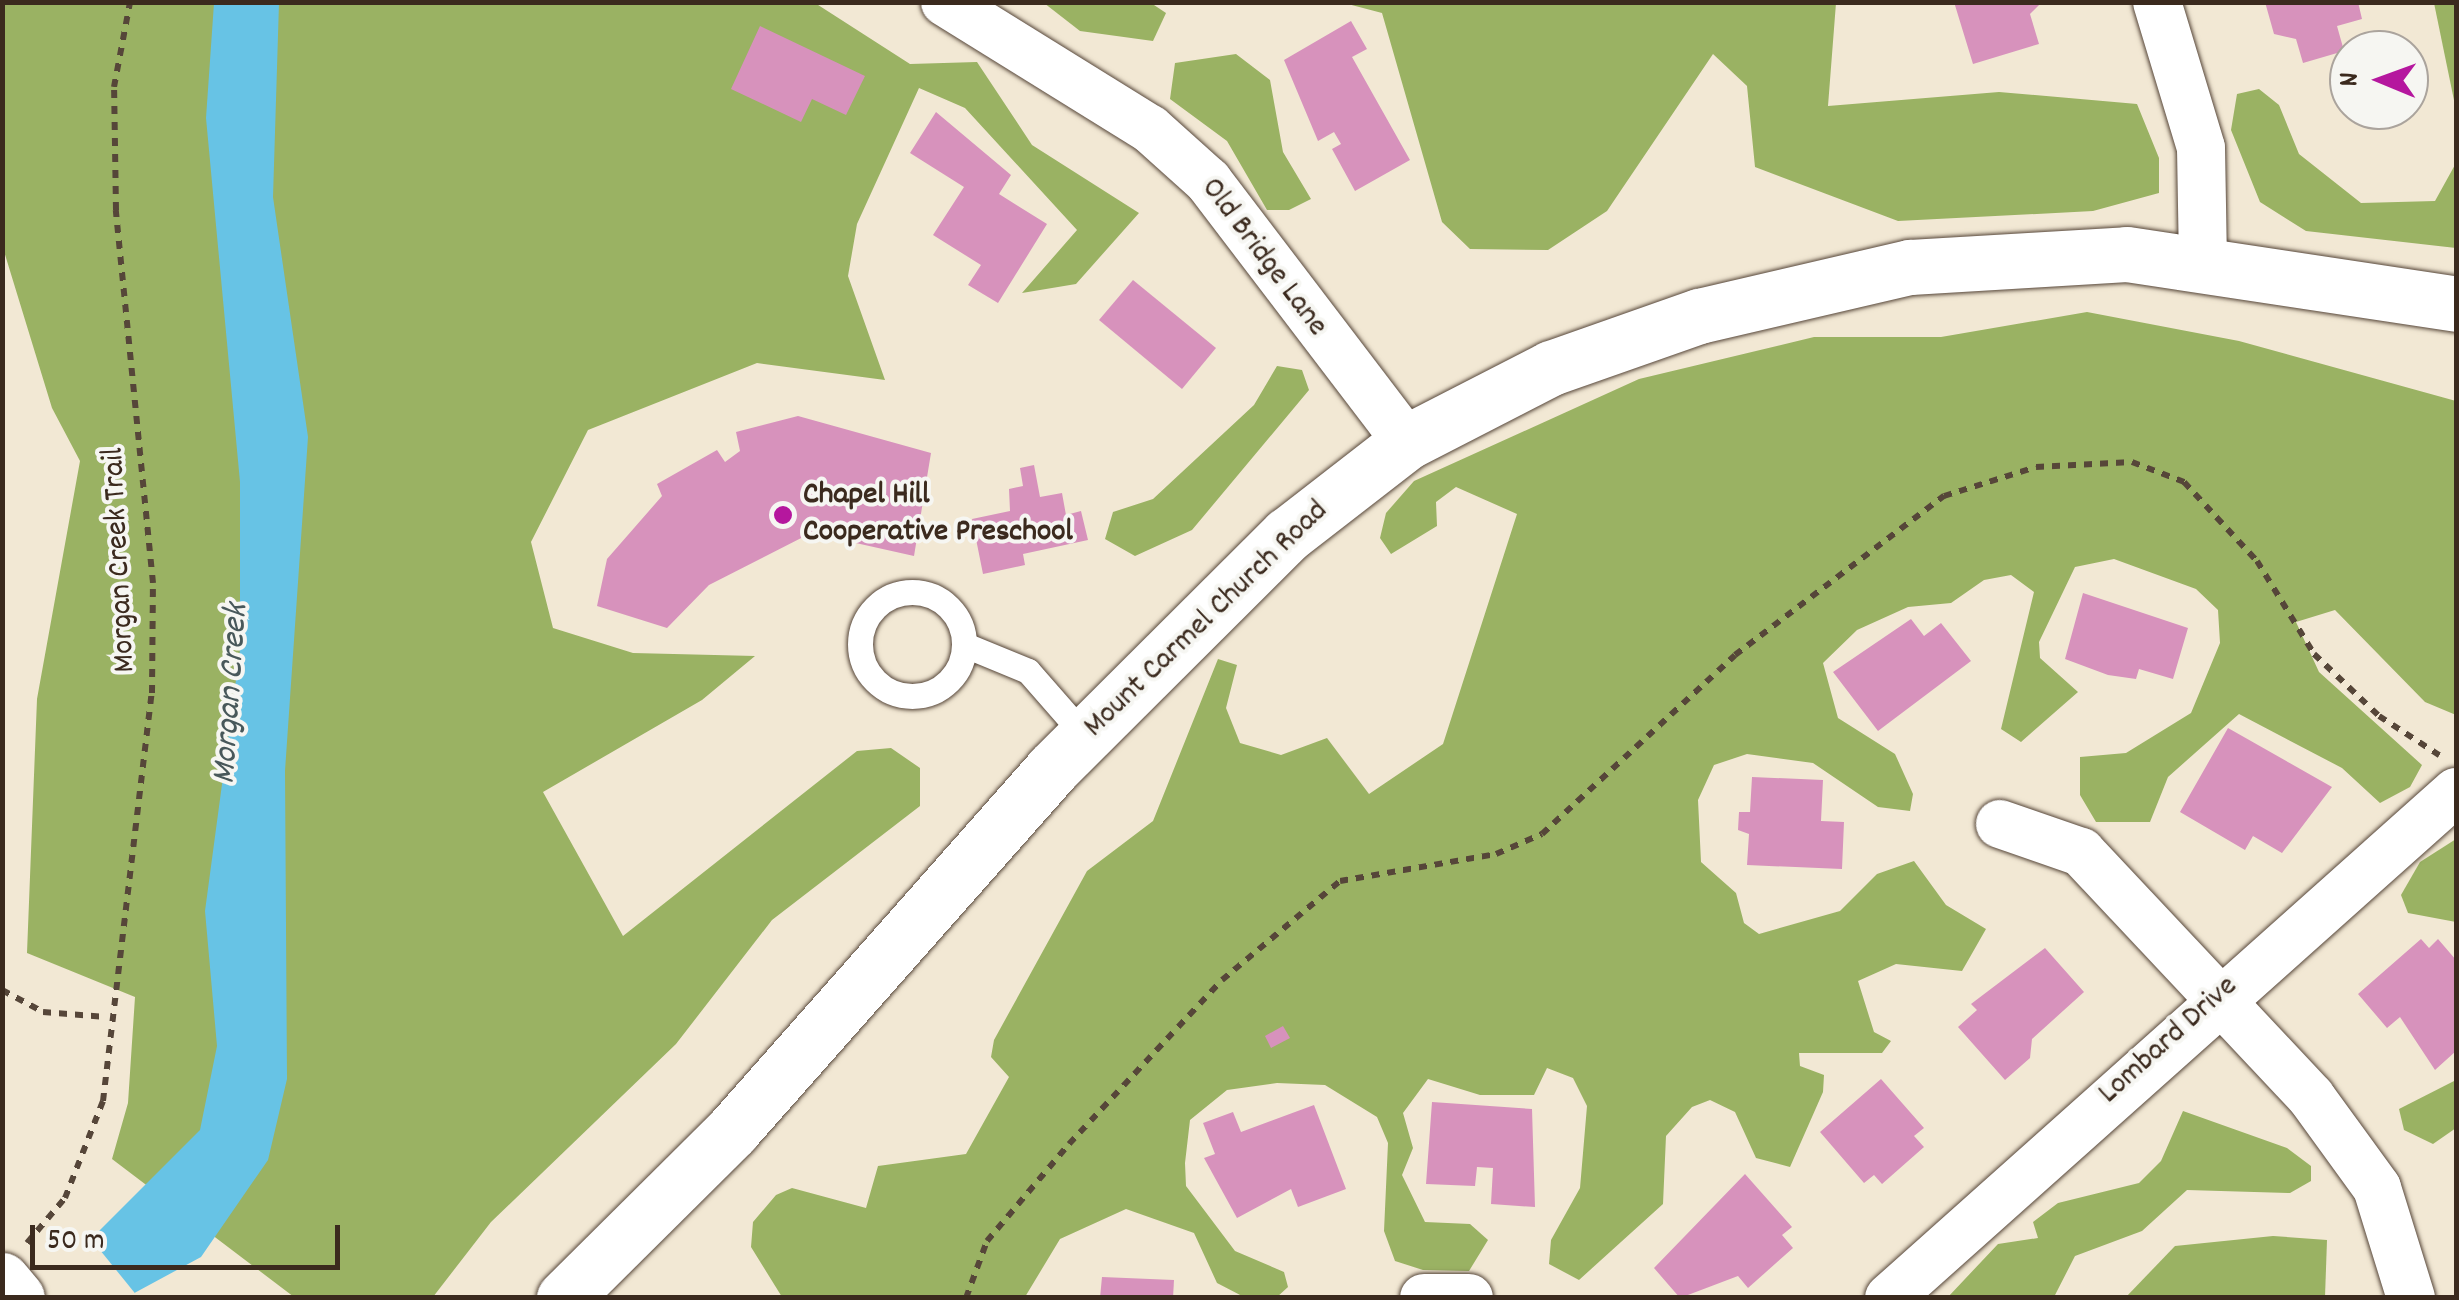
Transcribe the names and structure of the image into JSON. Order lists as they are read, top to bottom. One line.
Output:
{"streets":{"main road":["Mount Carmel Church Road"],"street":["Old Bridge Lane","Lombard Drive"],"path":["Morgan Creek Trail"]},"crossings":[["Old Bridge Lane","Mount Carmel Church Road"]],"water":["Morgan Creek"],"places":["Chapel Hill Cooperative Preschool"],"scale_bar":"50 m","north":"left"}
